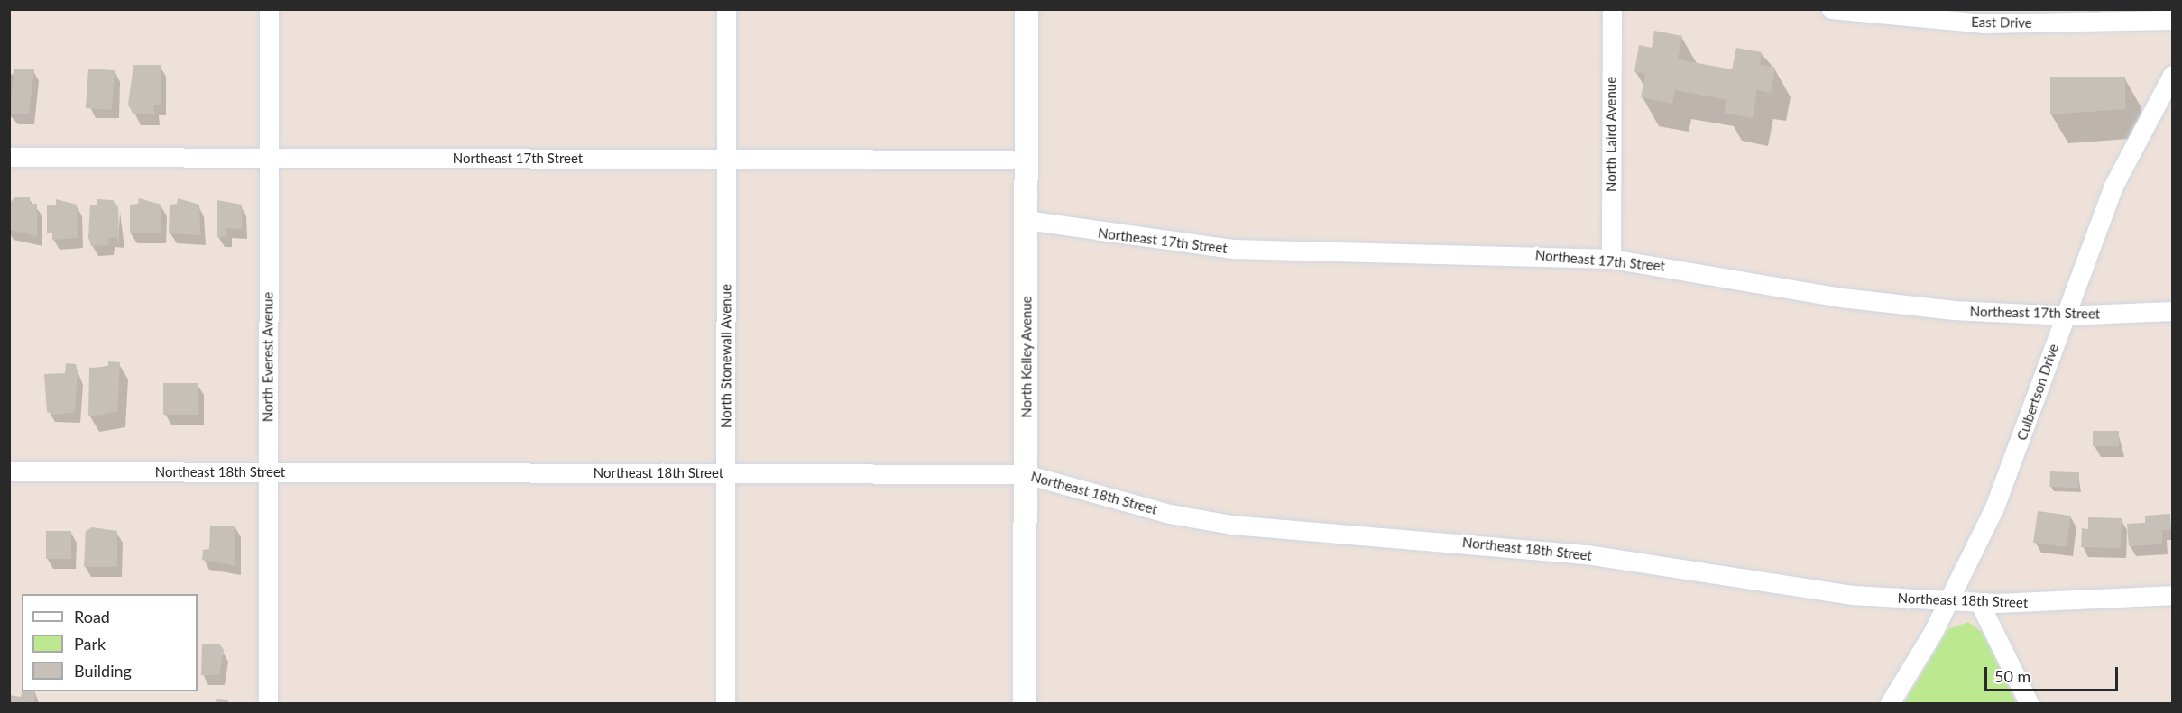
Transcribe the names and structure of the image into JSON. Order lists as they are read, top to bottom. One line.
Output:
{"streets":{"street":["East Drive","North Laird Avenue","Northeast 17th Street","North Stonewall Avenue","North Everest Avenue","North Kelley Avenue","Culbertson Drive","Northeast 18th Street"]},"crossings":[["North Laird Avenue","Northeast 17th Street"],["Northeast 17th Street","North Stonewall Avenue"],["Northeast 17th Street","North Everest Avenue"],["Northeast 17th Street","North Kelley Avenue"],["Northeast 17th Street","Culbertson Drive"],["North Stonewall Avenue","Northeast 18th Street"],["North Everest Avenue","Northeast 18th Street"],["North Kelley Avenue","Northeast 18th Street"],["Culbertson Drive","Northeast 18th Street"]],"legend":["Road","Park","Building"],"scale_bar":"50 m"}
